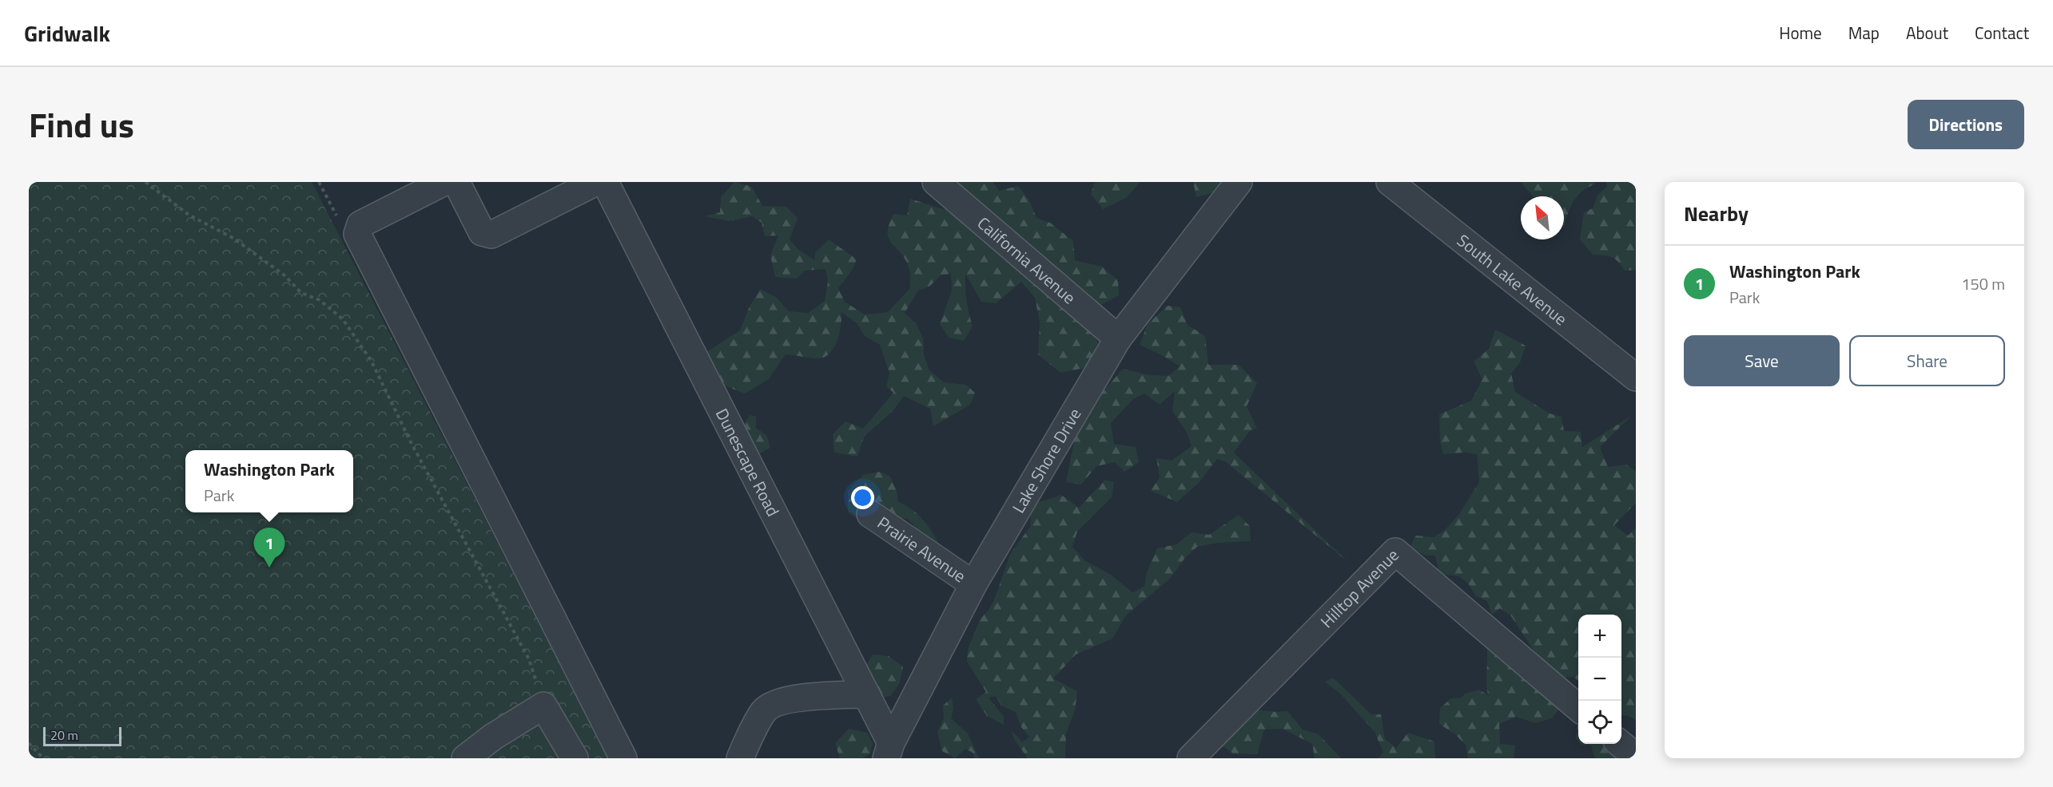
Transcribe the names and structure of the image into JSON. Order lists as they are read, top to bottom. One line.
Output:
{"streets":{"street":["California Avenue","South Lake Avenue","Lake Shore Drive","Dunescape Road","Prairie Avenue","Hilltop Avenue"]},"crossings":[["California Avenue","Lake Shore Drive"],["Lake Shore Drive","Dunescape Road"],["Lake Shore Drive","Prairie Avenue"]],"scale_bar":"20 m","north":"top left","page":{"header":"Gridwalk","nav":["Home","Map","About","Contact"],"title":"Find us","buttons":["Directions",["Save","Share"]],"heading":"Nearby","list":[{"mark":"1","name":"Washington Park","note":"Park","value":"150 m"}],"popup":["Washington Park","Park"],"pins":"1","map_buttons":["+","−"],"scale":"20 m"}}
